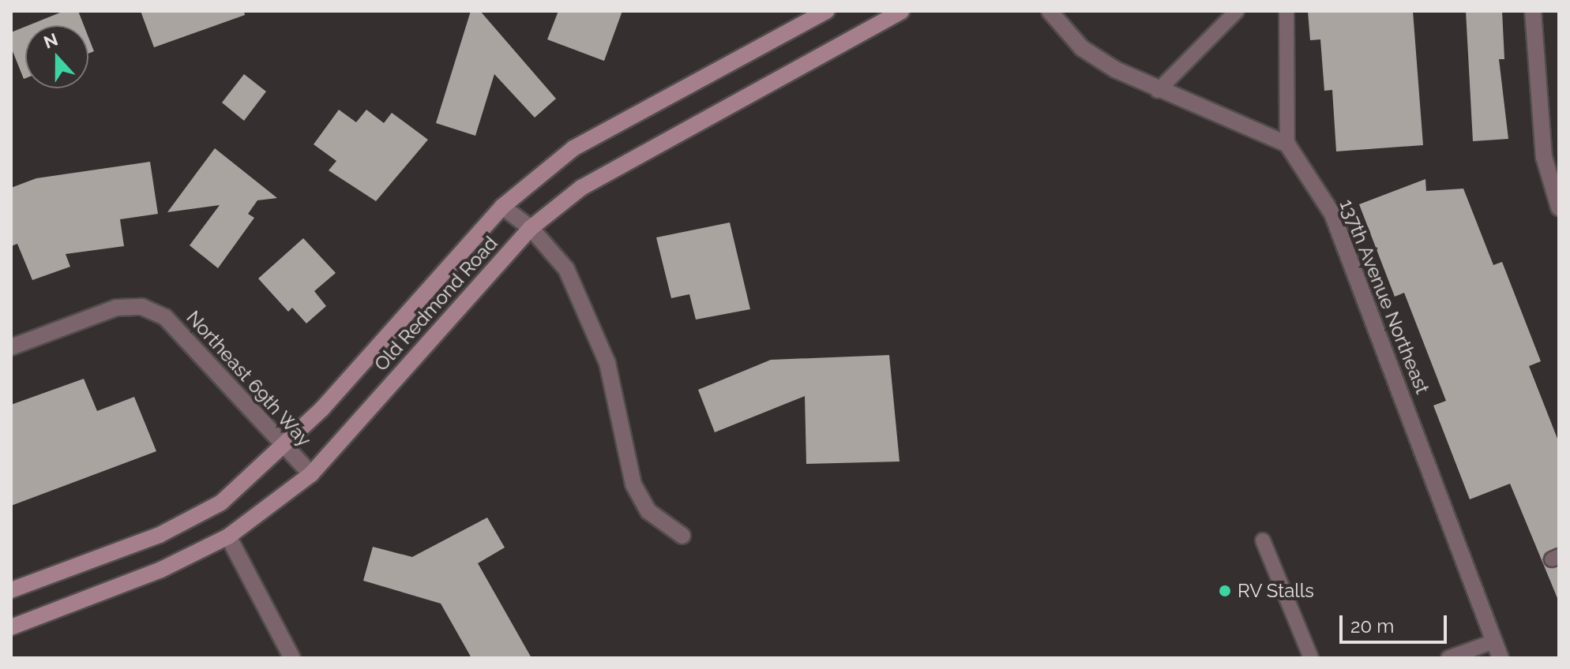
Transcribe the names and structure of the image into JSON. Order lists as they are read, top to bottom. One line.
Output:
{"streets":{"main road":["Old Redmond Road"],"street":["137th Avenue Northeast","Northeast 69th Way"]},"crossings":[["Old Redmond Road","Northeast 69th Way"]],"places":["RV Stalls"],"scale_bar":"20 m","north":"top"}
